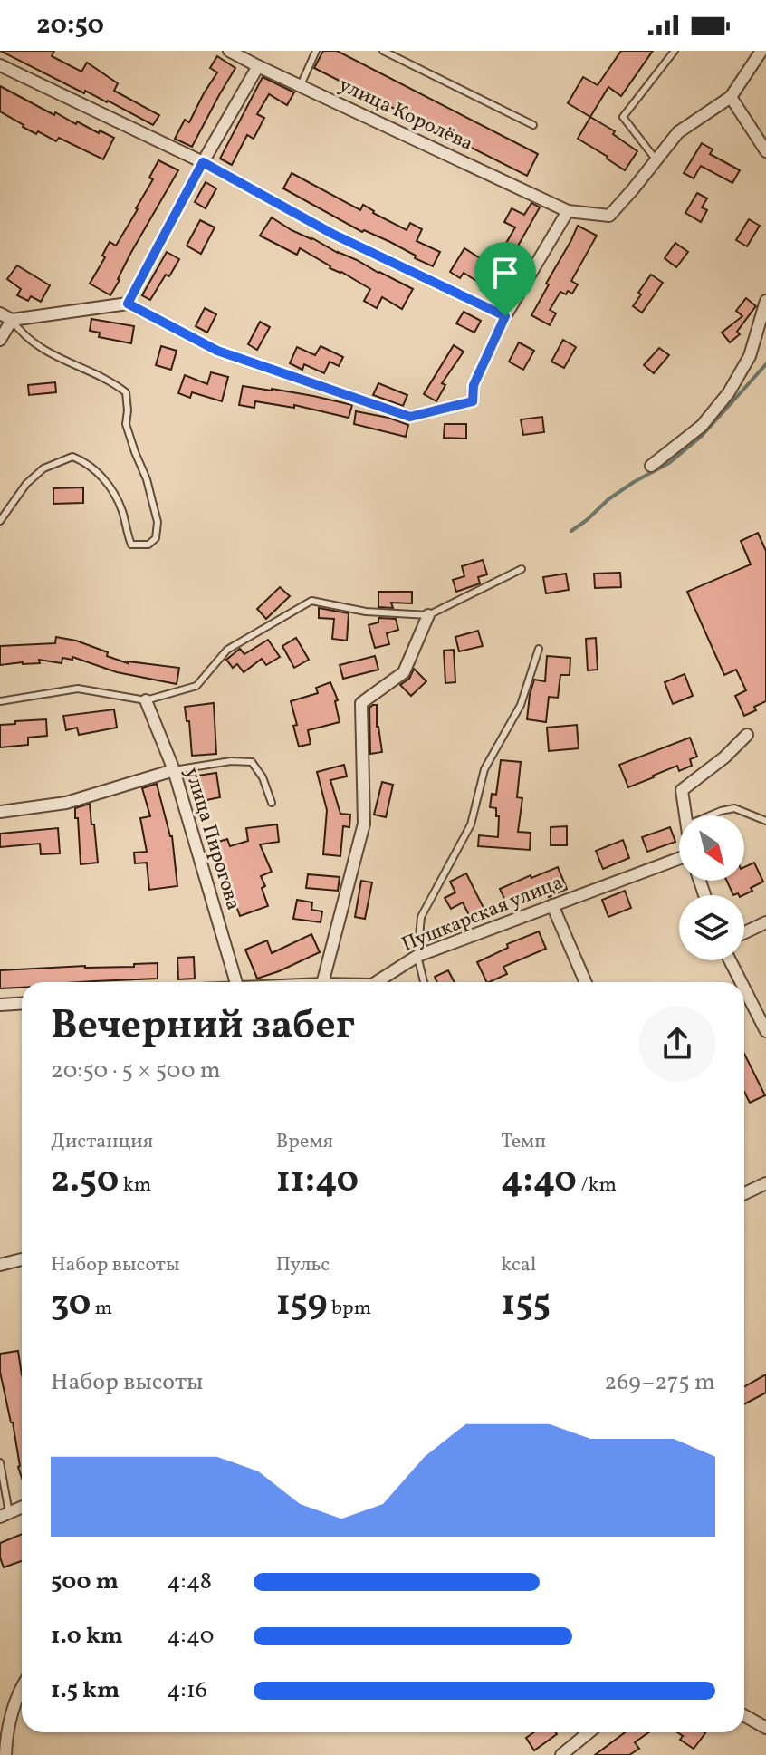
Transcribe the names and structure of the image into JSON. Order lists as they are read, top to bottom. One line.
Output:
{"streets":{"street":["улица Королёва","улица Пирогова","Пушкарская улица"]},"north":"bottom right","page":{"status":"20:50","heading":["Вечерний забег","20:50 · 5 × 500 m"],"stats":[["Дистанция","2.50 km"],["Время","11:40"],["Темп","4:40 /km"],["Набор высоты","30 m"],["Пульс","159 bpm"],["kcal","155"]],"chart":["Набор высоты","269–275 m"],"list":[{"name":"500 m","note":"4:48"},{"name":"1.0 km","note":"4:40"},{"name":"1.5 km","note":"4:16"}]}}
